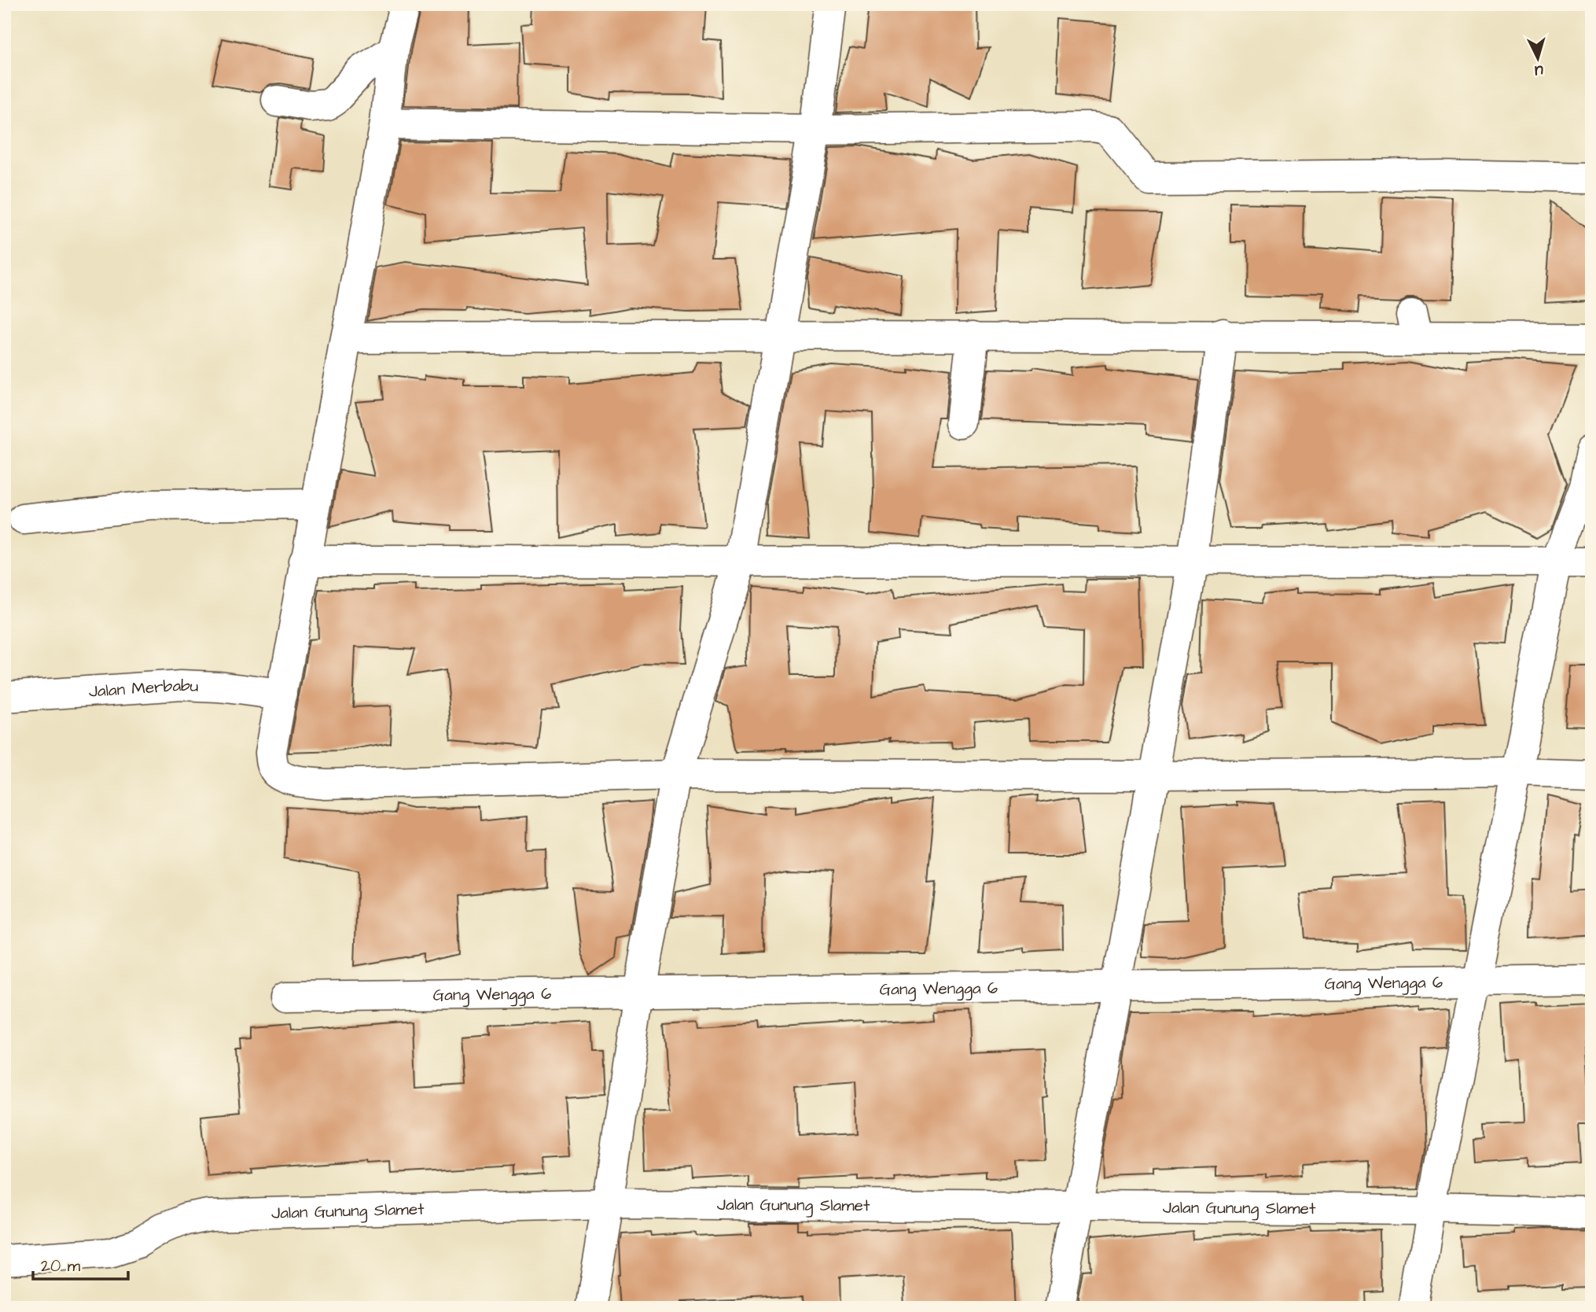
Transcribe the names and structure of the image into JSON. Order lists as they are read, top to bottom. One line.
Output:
{"streets":{"street":["Jalan Merbabu","Gang Wengga 6","Jalan Gunung Slamet"]},"scale_bar":"20 m","north":"bottom"}
